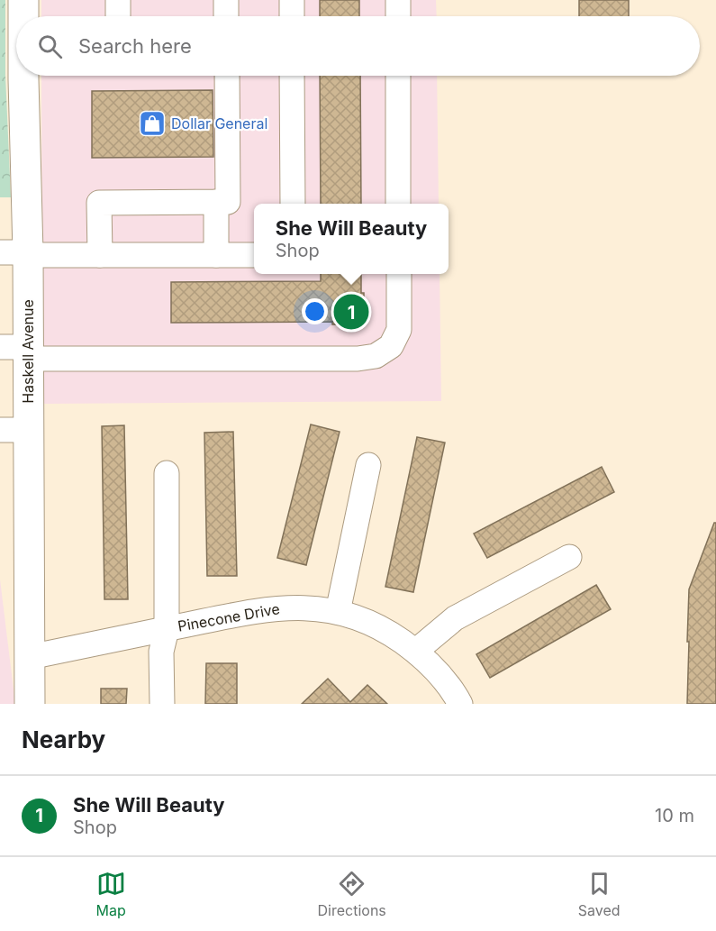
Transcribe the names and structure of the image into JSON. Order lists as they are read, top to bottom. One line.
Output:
{"streets":{"main road":["Haskell Avenue"],"street":["Pinecone Drive"]},"crossings":[["Haskell Avenue","Pinecone Drive"]],"places":{"shop":["Dollar General"]},"page":{"search":"Search here","popup":["She Will Beauty","Shop"],"pins":"1","heading":"Nearby","list":[{"mark":"1","name":"She Will Beauty","note":"Shop","value":"10 m"}],"nav":["Map","Directions","Saved"]}}
